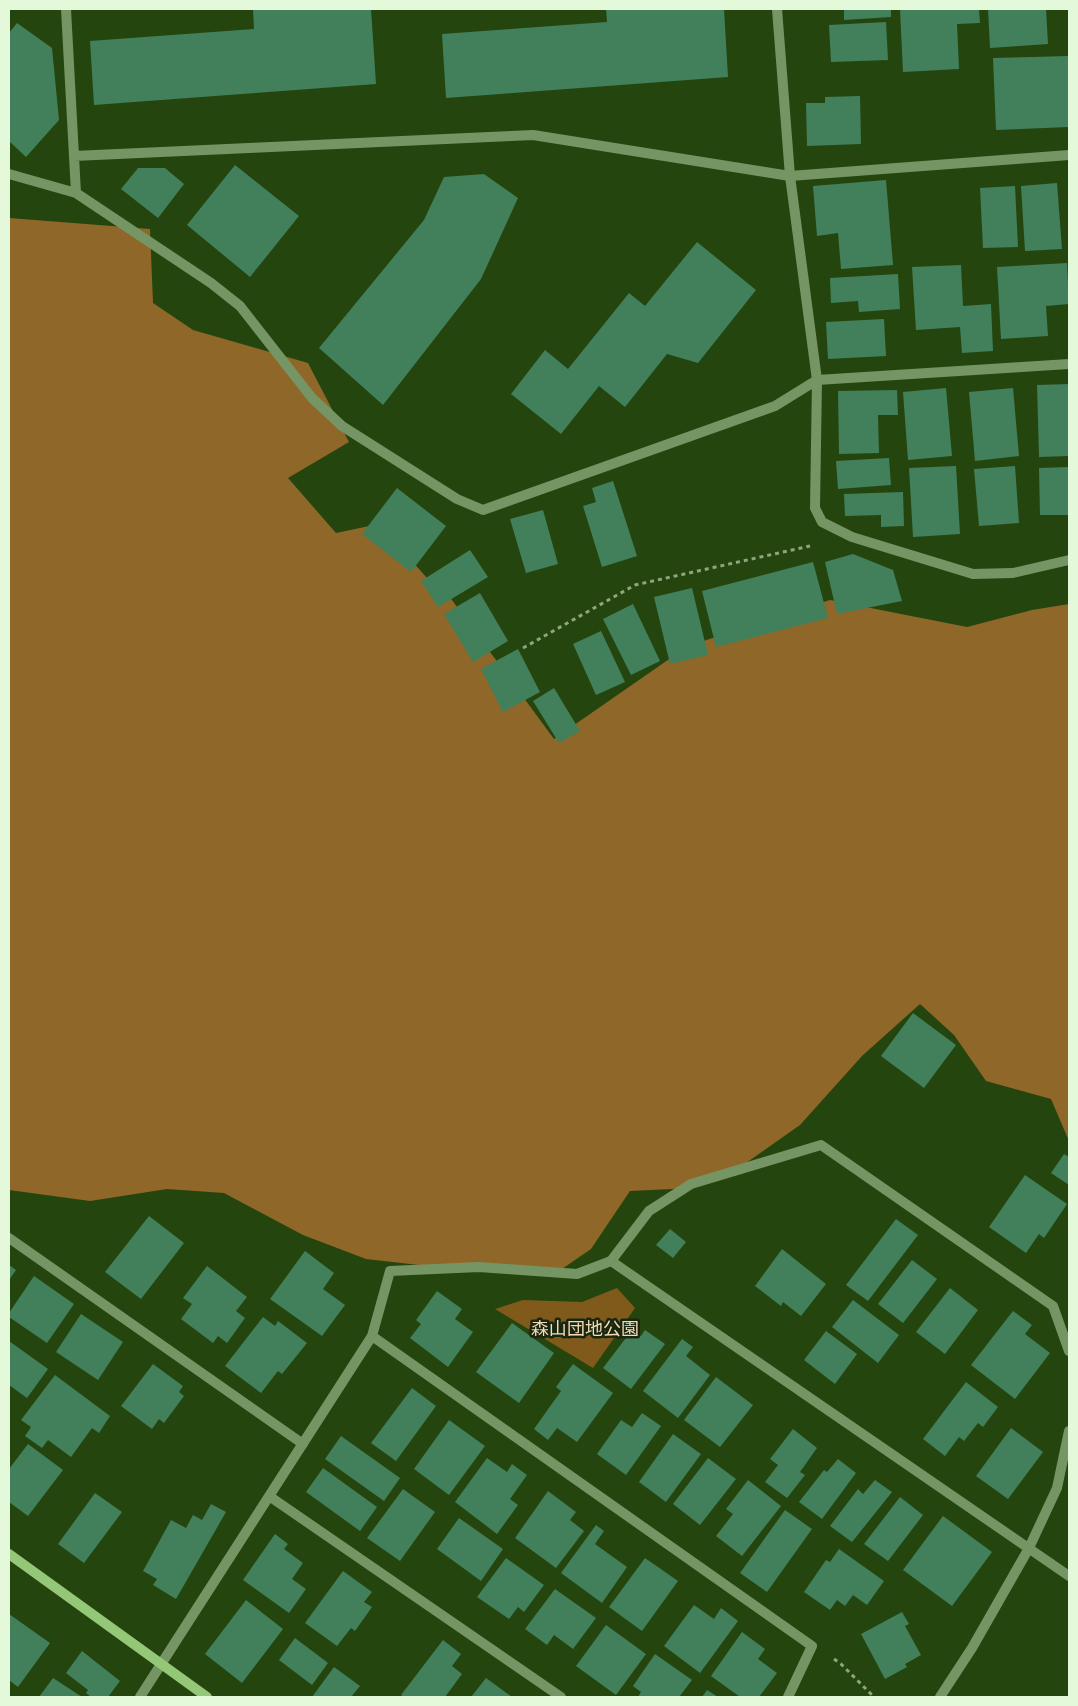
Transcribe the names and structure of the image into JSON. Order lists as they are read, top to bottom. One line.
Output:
{"parks":["森山団地公園"]}
